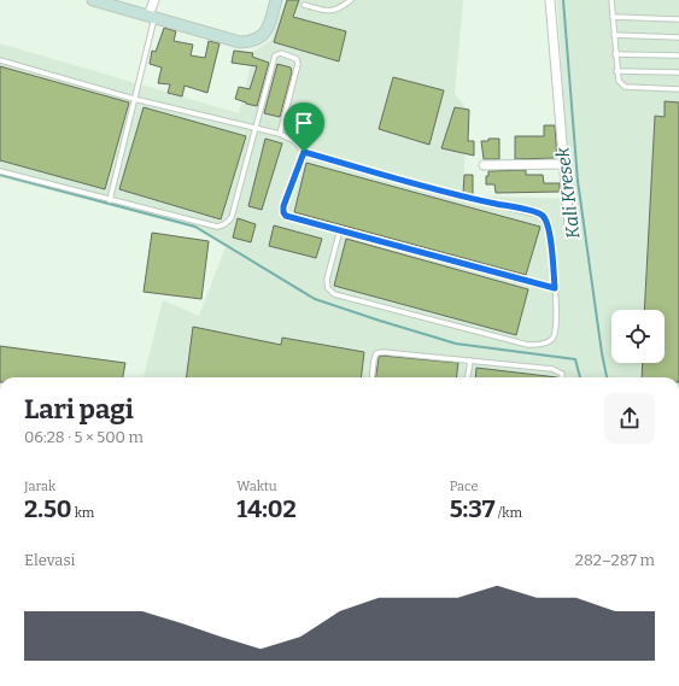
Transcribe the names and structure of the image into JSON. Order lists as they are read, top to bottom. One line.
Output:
{"water":["Kali Kresek"],"page":{"heading":["Lari pagi","06:28 · 5 × 500 m"],"stats":[["Jarak","2.50 km"],["Waktu","14:02"],["Pace","5:37 /km"]],"chart":["Elevasi","282–287 m"]}}
